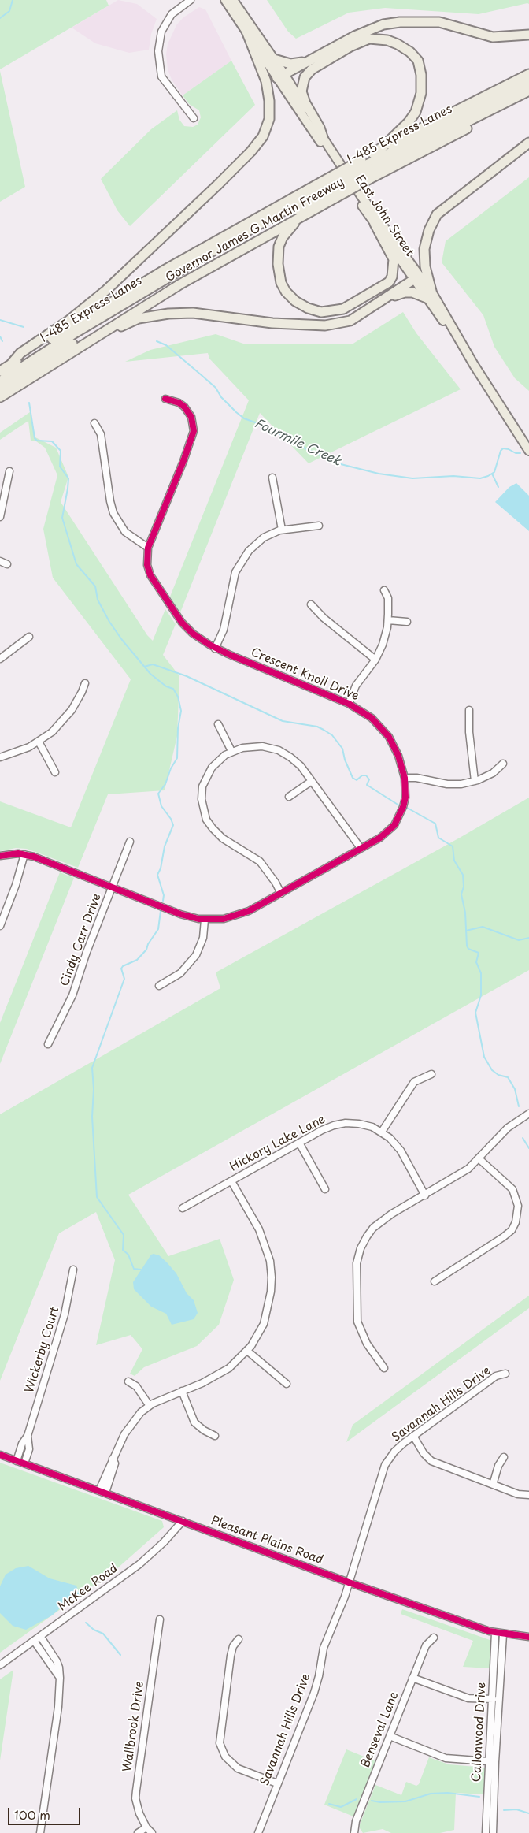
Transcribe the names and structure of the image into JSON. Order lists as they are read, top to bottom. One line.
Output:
{"streets":{"highway":["I-485 Express Lanes","Governor James G Martin Freeway"],"main road":["East John Street"],"street":["Crescent Knoll Drive","Cindy Carr Drive","Hickory Lake Lane","Wickerby Court","Savannah Hills Drive","Pleasant Plains Road","McKee Road","Wallbrook Drive","Benseval Lane","Callonwood Drive"]},"crossings":[["I-485 Express Lanes","Governor James G Martin Freeway"],["Crescent Knoll Drive","Cindy Carr Drive"],["Wickerby Court","Pleasant Plains Road"],["Savannah Hills Drive","Pleasant Plains Road"],["Pleasant Plains Road","McKee Road"],["Pleasant Plains Road","Callonwood Drive"]],"water":["Fourmile Creek"],"scale_bar":"100 m"}
